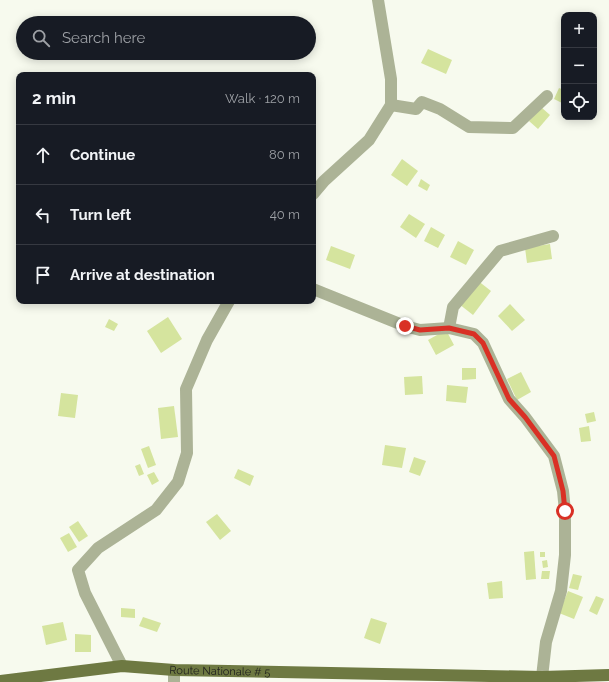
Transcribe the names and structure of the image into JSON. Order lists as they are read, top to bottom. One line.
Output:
{"streets":{"main road":["Route Nationale # 5"]},"page":{"map_buttons":["+","−"],"search":"Search here","heading":["2 min","Walk · 120 m"],"list":[["Continue","80 m"],["Turn left","40 m"],"Arrive at destination"]}}
